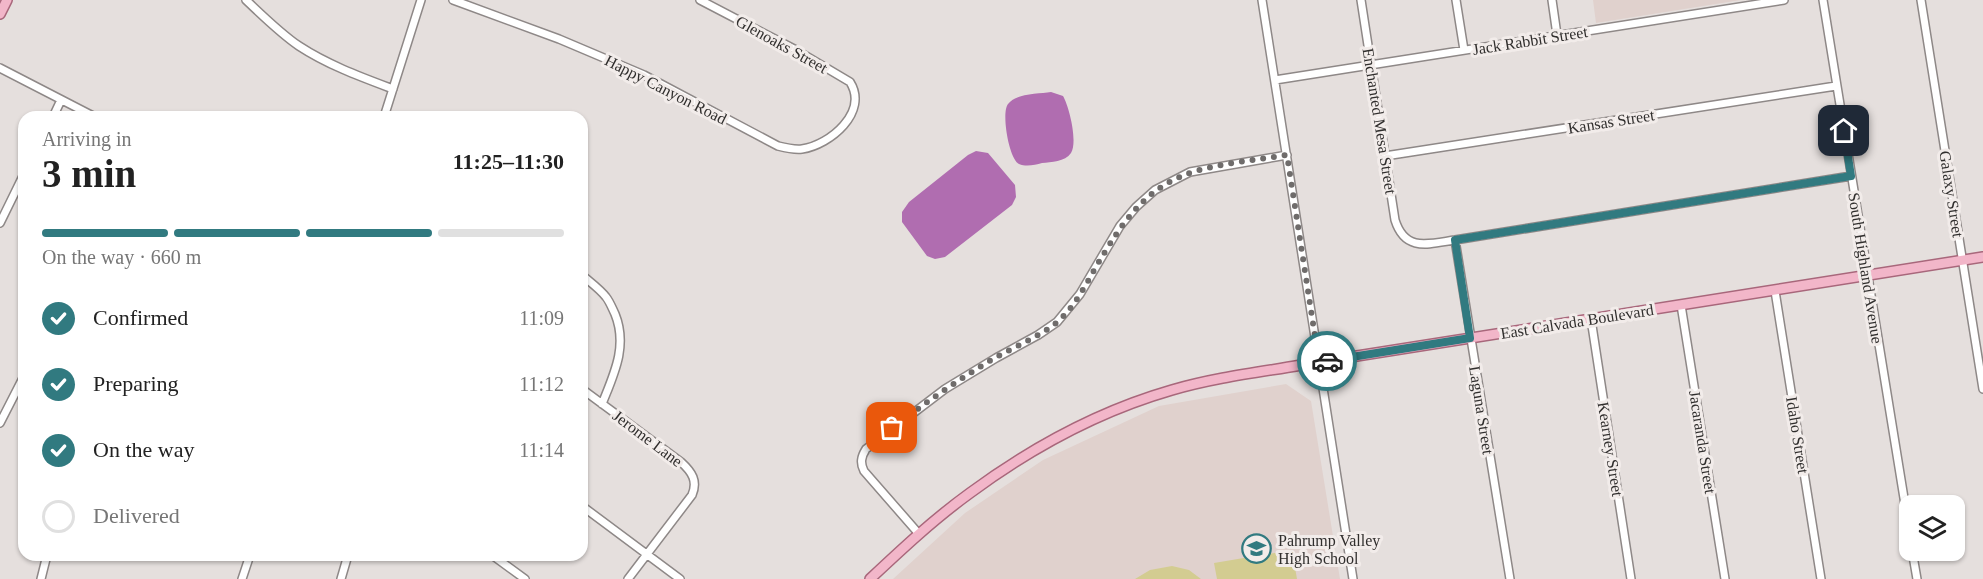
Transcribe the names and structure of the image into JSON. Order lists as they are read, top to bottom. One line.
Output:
{"streets":{"main road":["East Calvada Boulevard"],"street":["Jack Rabbit Street","Glenoaks Street","Happy Canyon Road","Enchanted Mesa Street","Kansas Street","Galaxy Street","South Highland Avenue","Laguna Street","Idaho Street","Jerome Lane","Jacaranda Street","Kearney Street"]},"crossings":[["Jack Rabbit Street","Enchanted Mesa Street"],["Glenoaks Street","Happy Canyon Road"],["Enchanted Mesa Street","Kansas Street"],["Enchanted Mesa Street","Laguna Street"],["Kansas Street","South Highland Avenue"],["Galaxy Street","East Calvada Boulevard"],["South Highland Avenue","East Calvada Boulevard"],["East Calvada Boulevard","Laguna Street"],["East Calvada Boulevard","Idaho Street"],["East Calvada Boulevard","Jacaranda Street"],["East Calvada Boulevard","Kearney Street"]],"places":{"school or university":["Pahrump Valley High School"]},"page":{"heading":["3 min","Arriving in","11:25–11:30"],"bar":"On the way · 660 m","list":[["Confirmed","11:09"],["Preparing","11:12"],["On the way","11:14"],"Delivered"]}}
